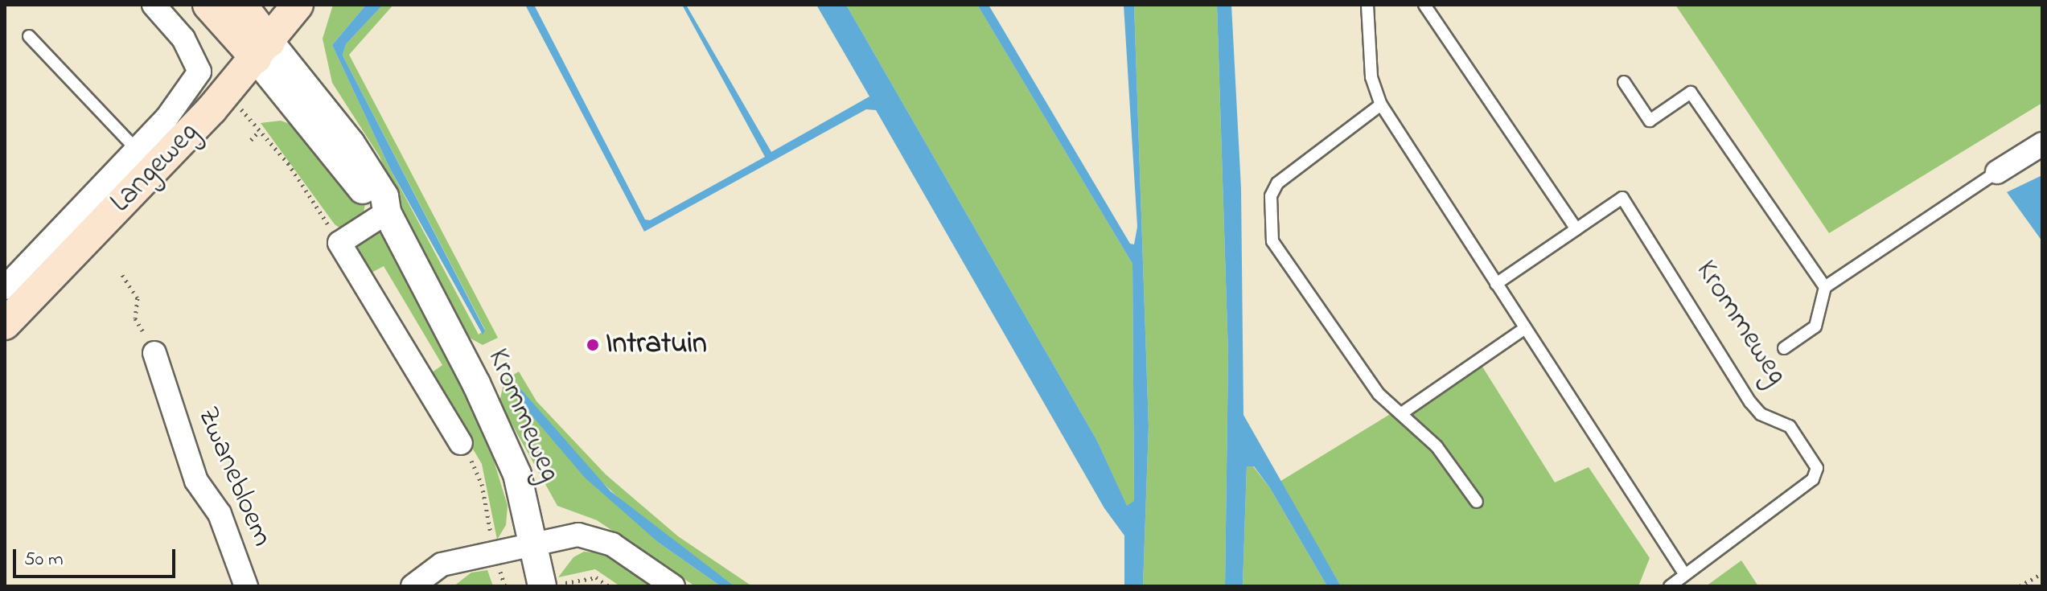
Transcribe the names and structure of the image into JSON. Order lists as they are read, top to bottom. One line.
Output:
{"streets":{"main road":["Langeweg"],"street":["Krommeweg","Zwanebloem"]},"crossings":[["Langeweg","Krommeweg"]],"places":["Intratuin"],"scale_bar":"50 m"}
